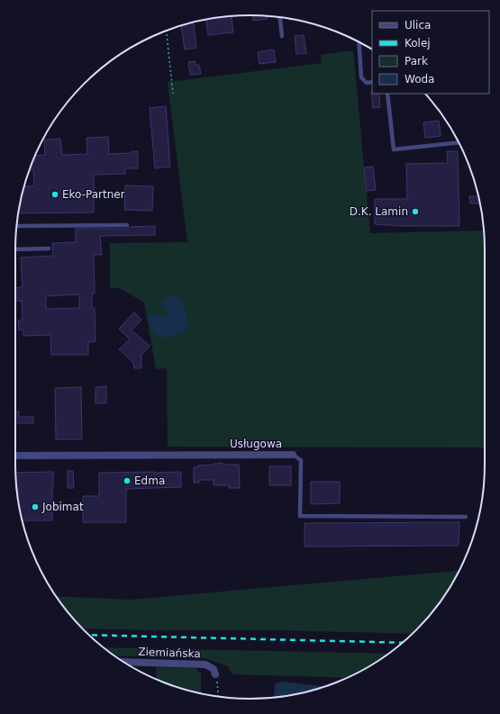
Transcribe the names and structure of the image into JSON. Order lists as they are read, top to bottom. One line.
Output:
{"streets":{"street":["Usługowa","Ziemiańska"]},"places":["Eko-Partner","D.K. Lamin","Edma","Jobimat"],"legend":["Ulica","Kolej","Park","Woda"]}
